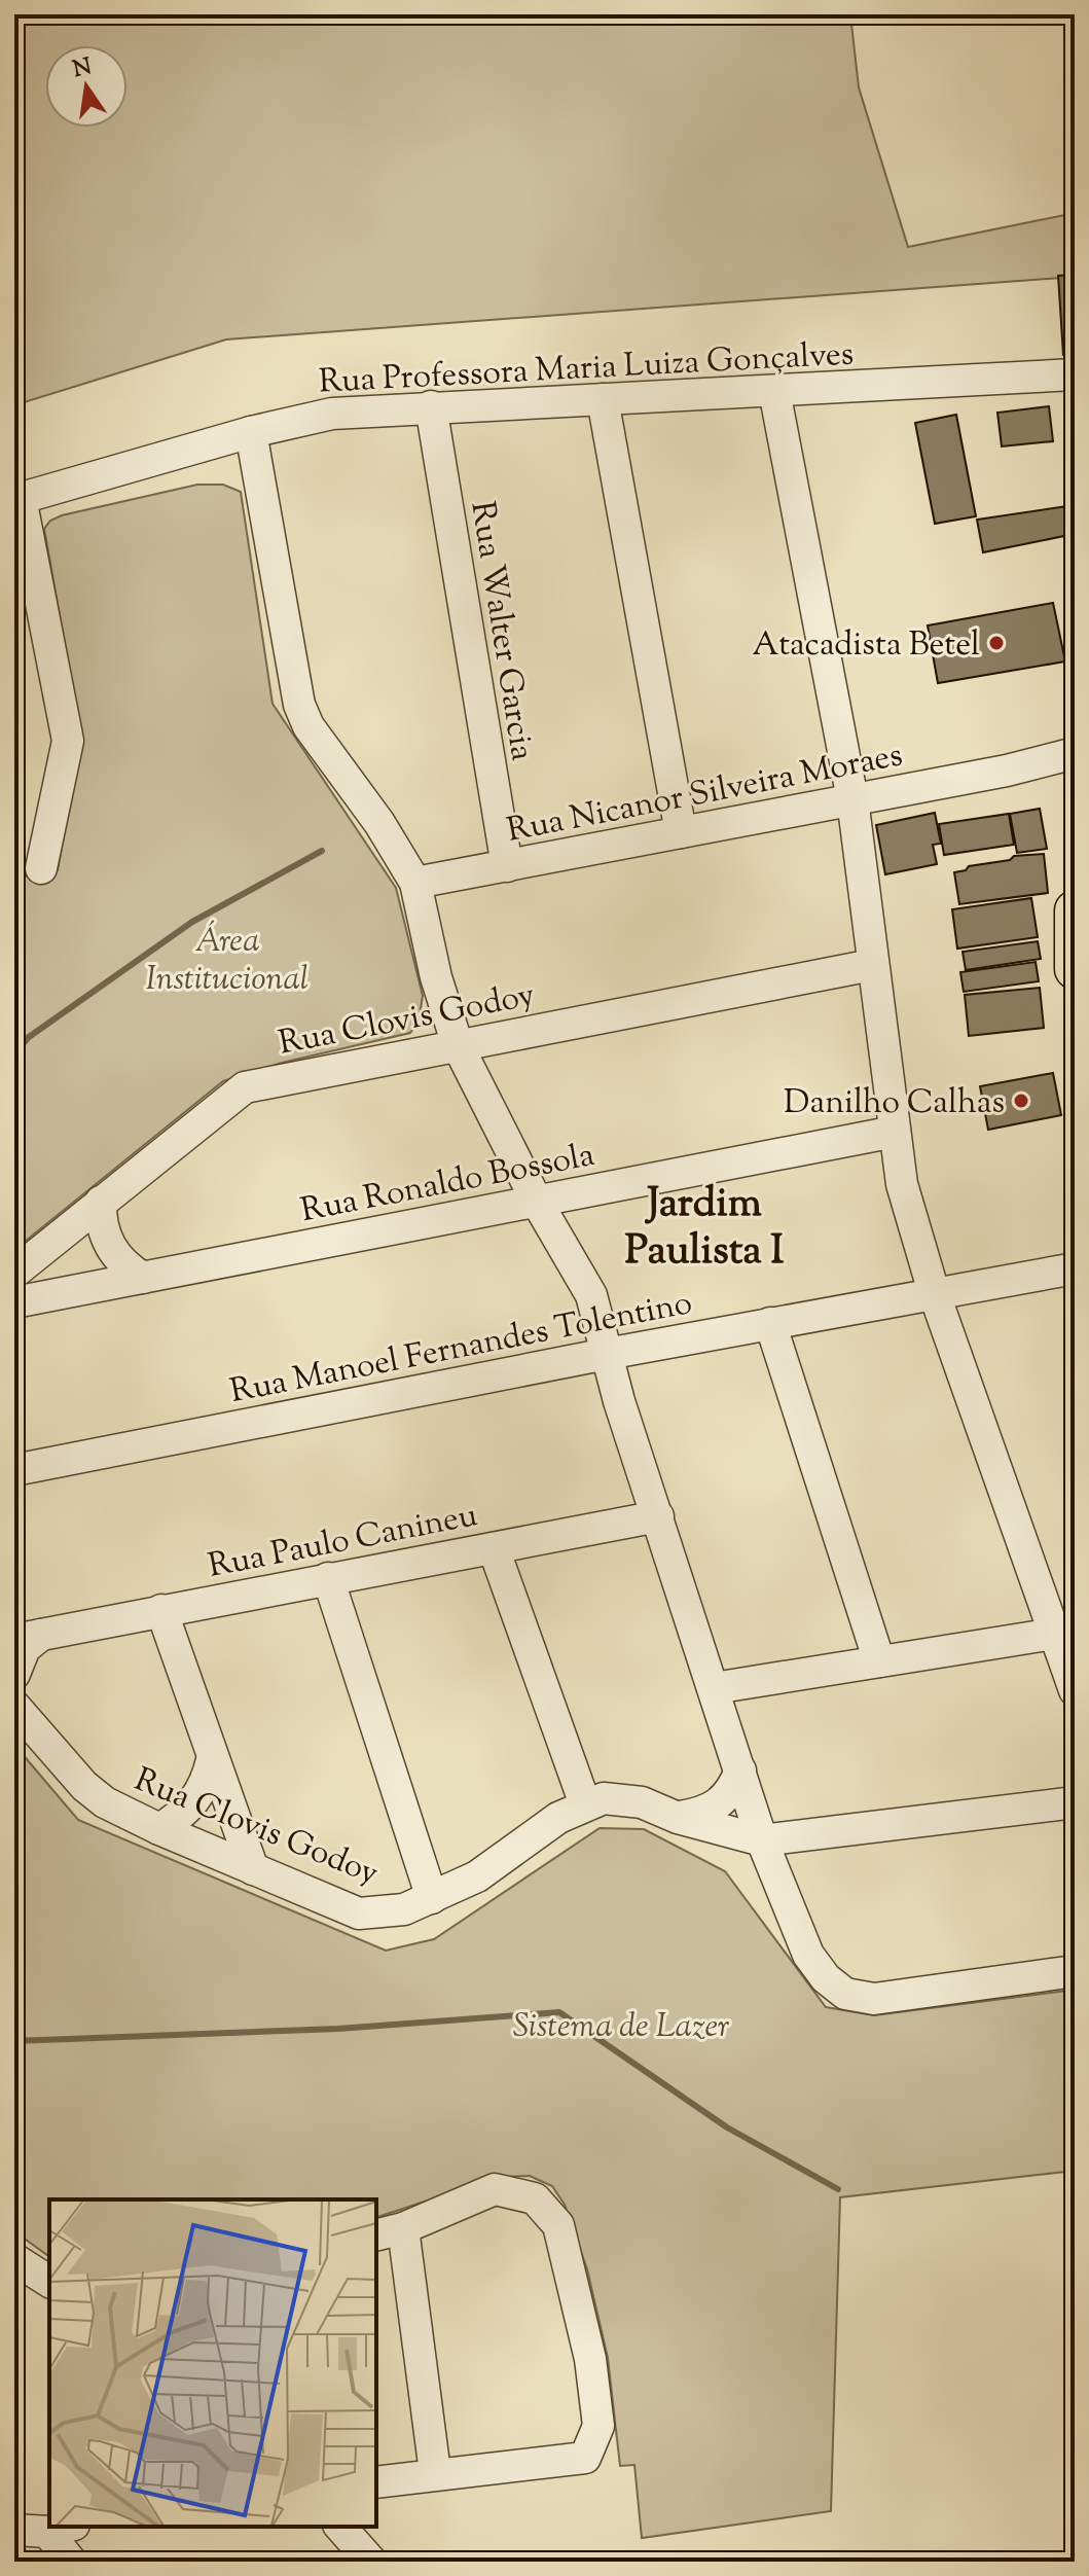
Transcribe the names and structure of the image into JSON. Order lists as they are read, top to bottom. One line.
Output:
{"streets":{"street":["Rua Professora Maria Luiza Gonçalves","Rua Walter Garcia","Rua Nicanor Silveira Moraes","Rua Clovis Godoy","Rua Ronaldo Bossola","Rua Manoel Fernandes Tolentino","Rua Paulo Canineu"]},"crossings":[["Rua Professora Maria Luiza Gonçalves","Rua Walter Garcia"],["Rua Walter Garcia","Rua Nicanor Silveira Moraes"]],"districts":["Jardim Paulista I"],"parks":["Área Institucional","Sistema de Lazer"],"places":["Atacadista Betel","Danilho Calhas"],"north":"top"}
